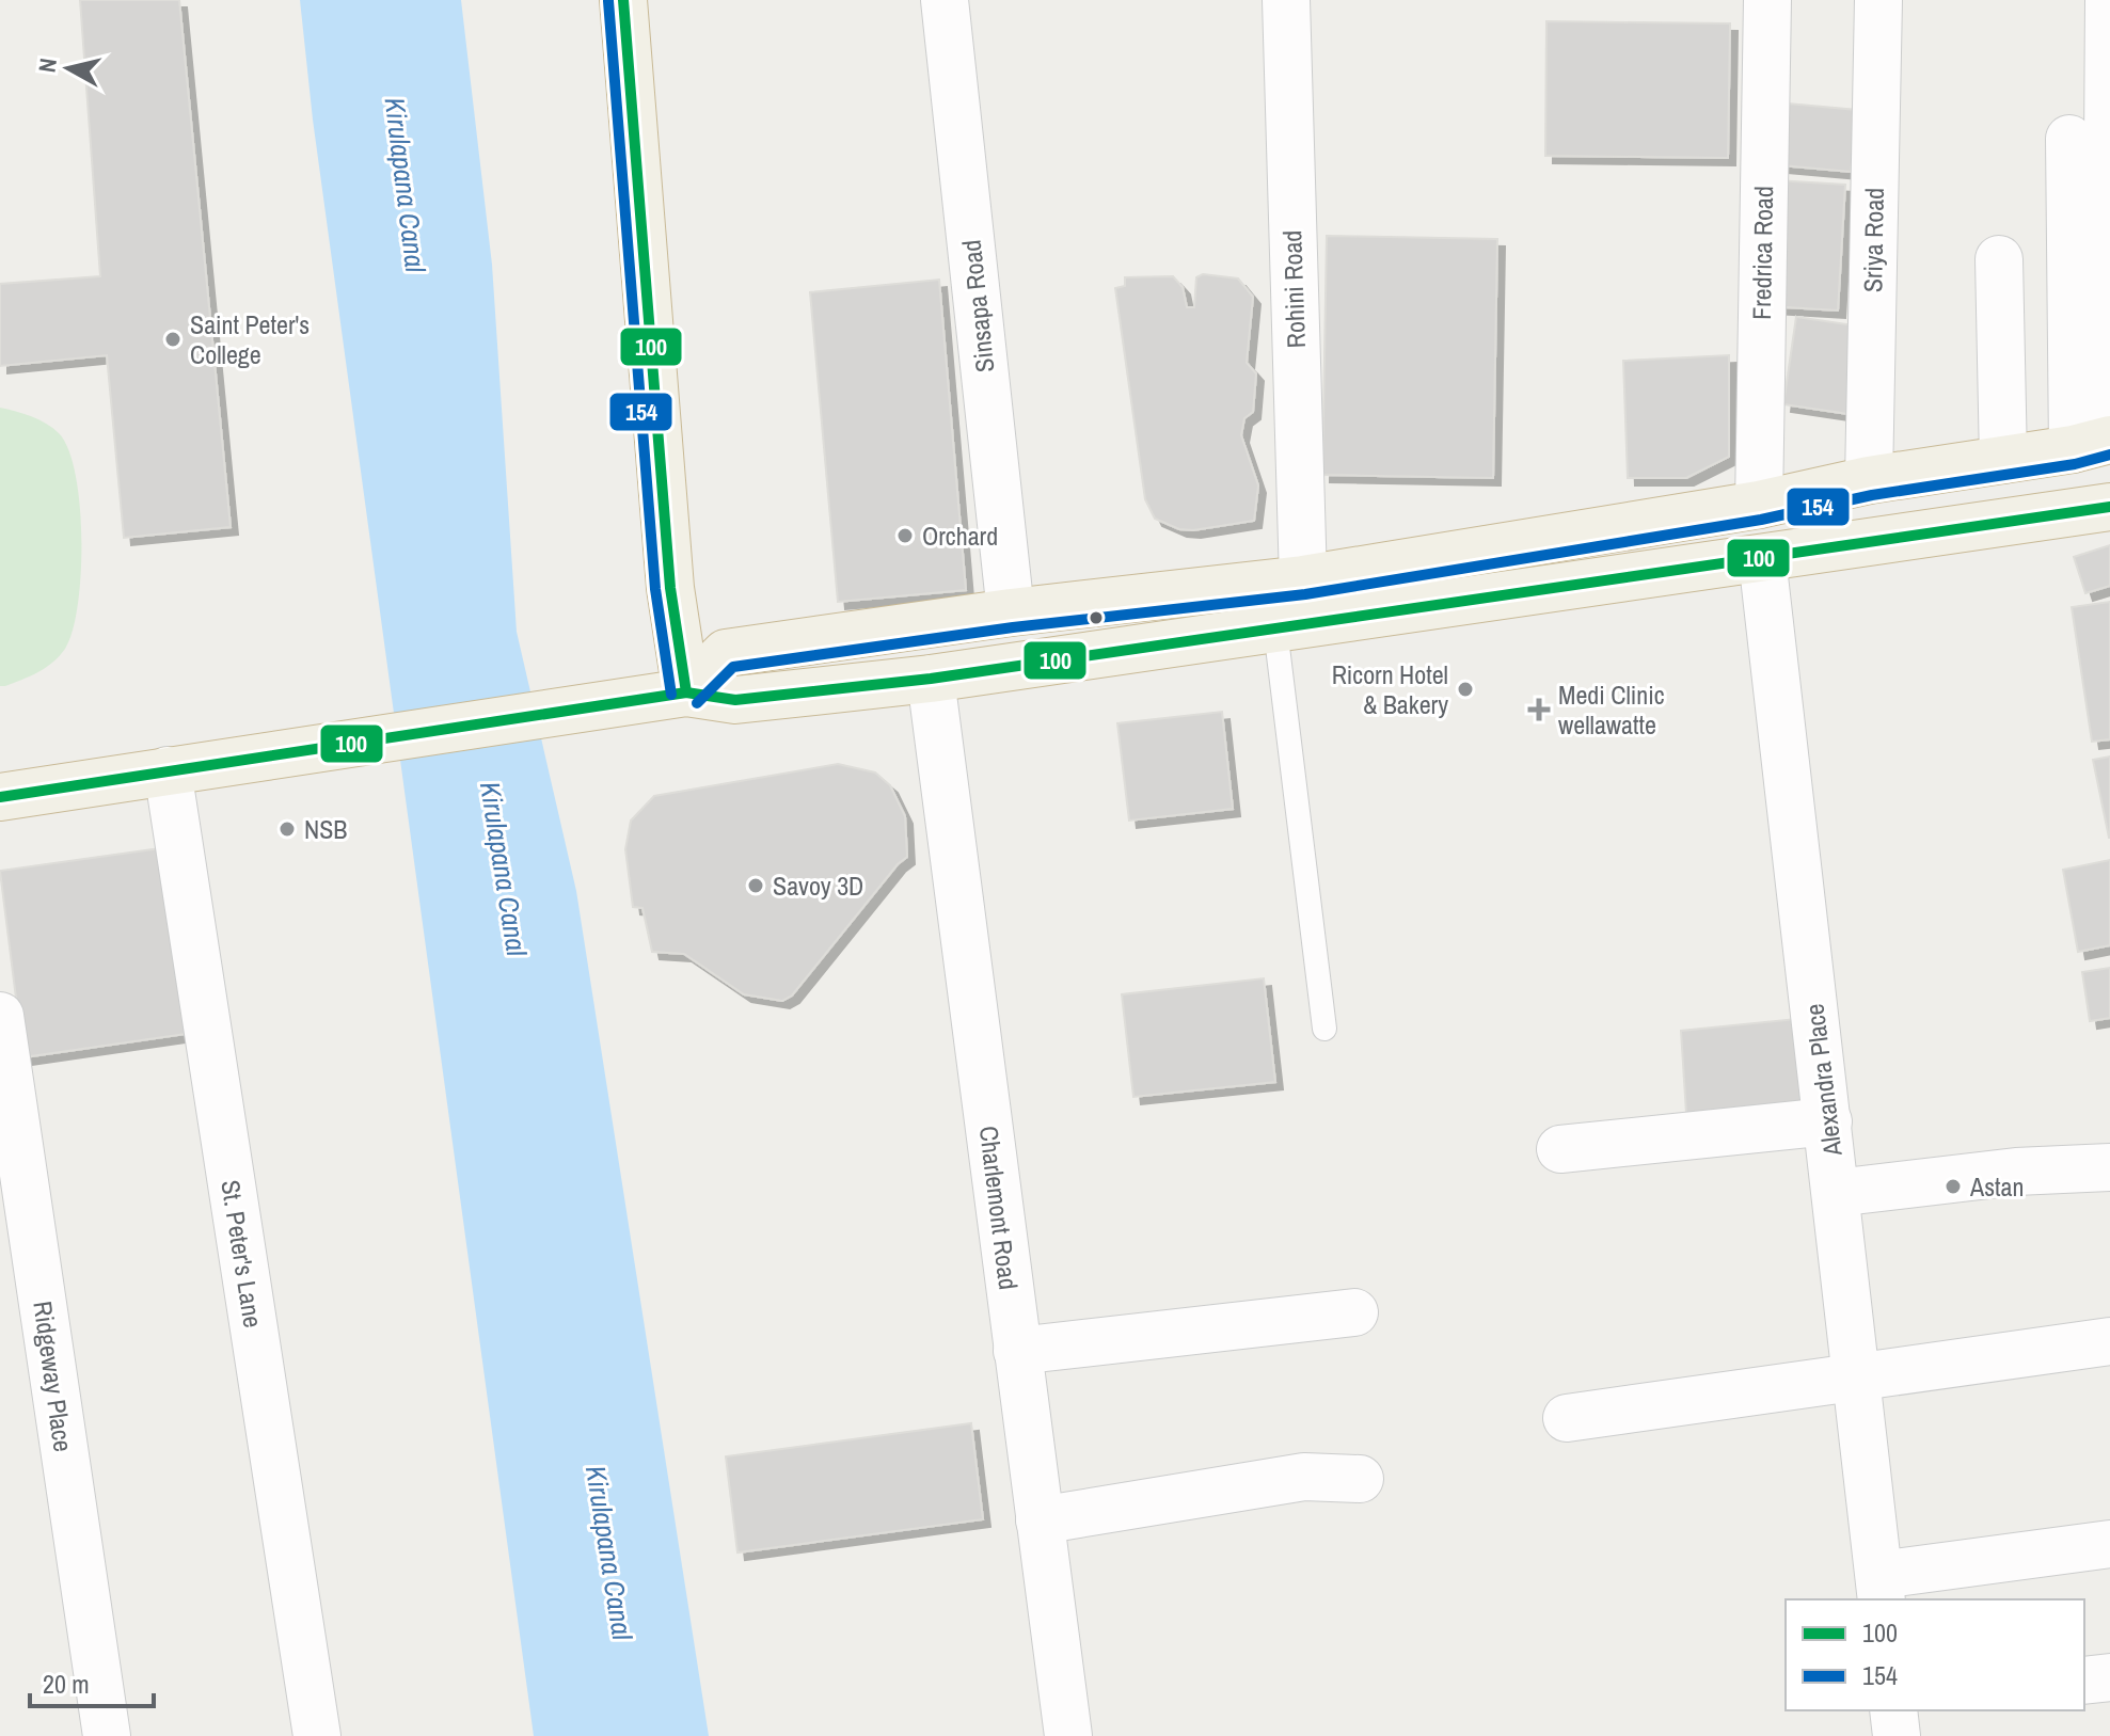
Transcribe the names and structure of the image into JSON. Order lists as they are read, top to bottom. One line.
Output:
{"streets":{"street":["Sriya Road","Fredrica Road","Rohini Road","Sinsapa Road","Alexandra Place","Charlemont Road","St. Peter's Lane","Ridgeway Place"]},"water":["Kirulapana Canal"],"places":{"other":["Saint Peter's College","Orchard","Ricorn Hotel & Bakery","NSB","Savoy 3D","Astan"],"health":["Medi Clinic wellawatte"]},"lines":["transit line 100","transit line 154"],"legend":["100","154"],"scale_bar":"20 m","north":"left"}
